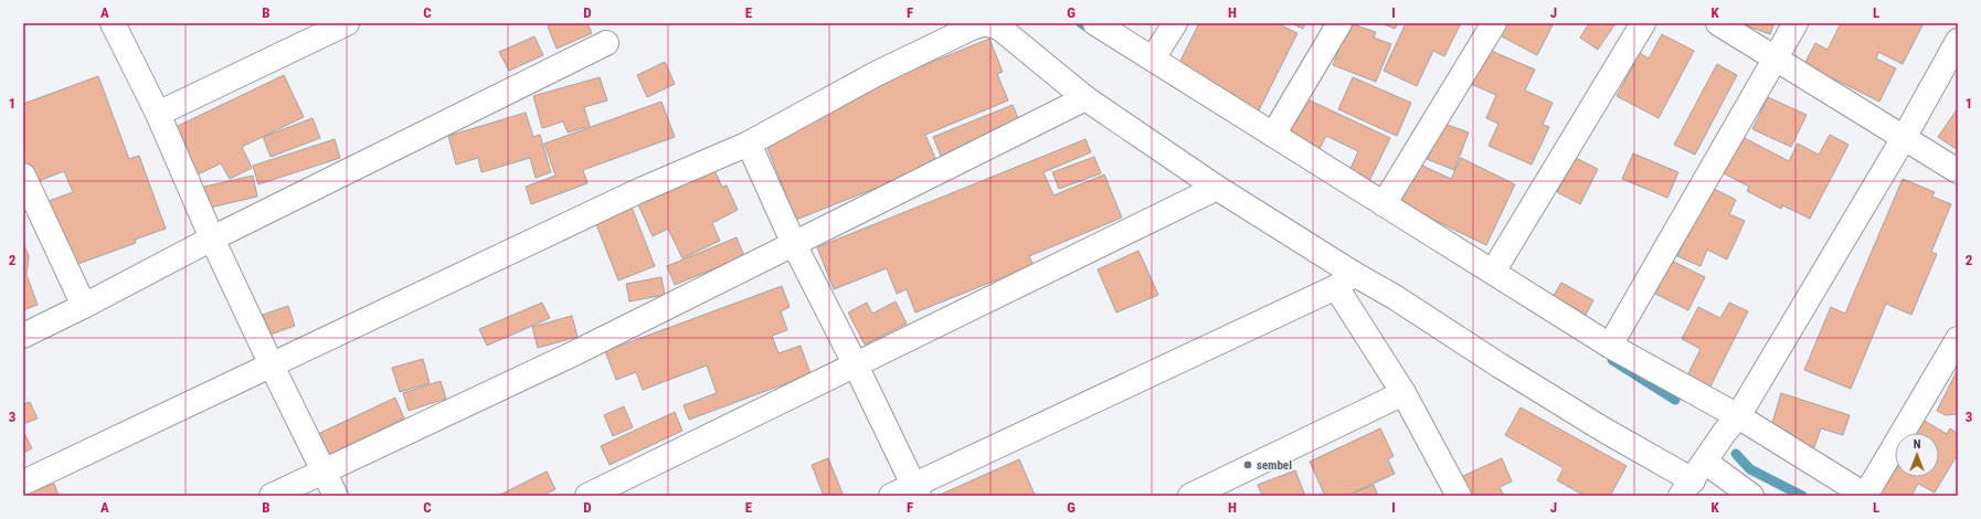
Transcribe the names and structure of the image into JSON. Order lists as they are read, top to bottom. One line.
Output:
{"places":["sembel"],"north":"top","grid":{"columns":["A","B","C","D","E","F","G","H","I","J","K","L"],"rows":["1","2","3"]}}
